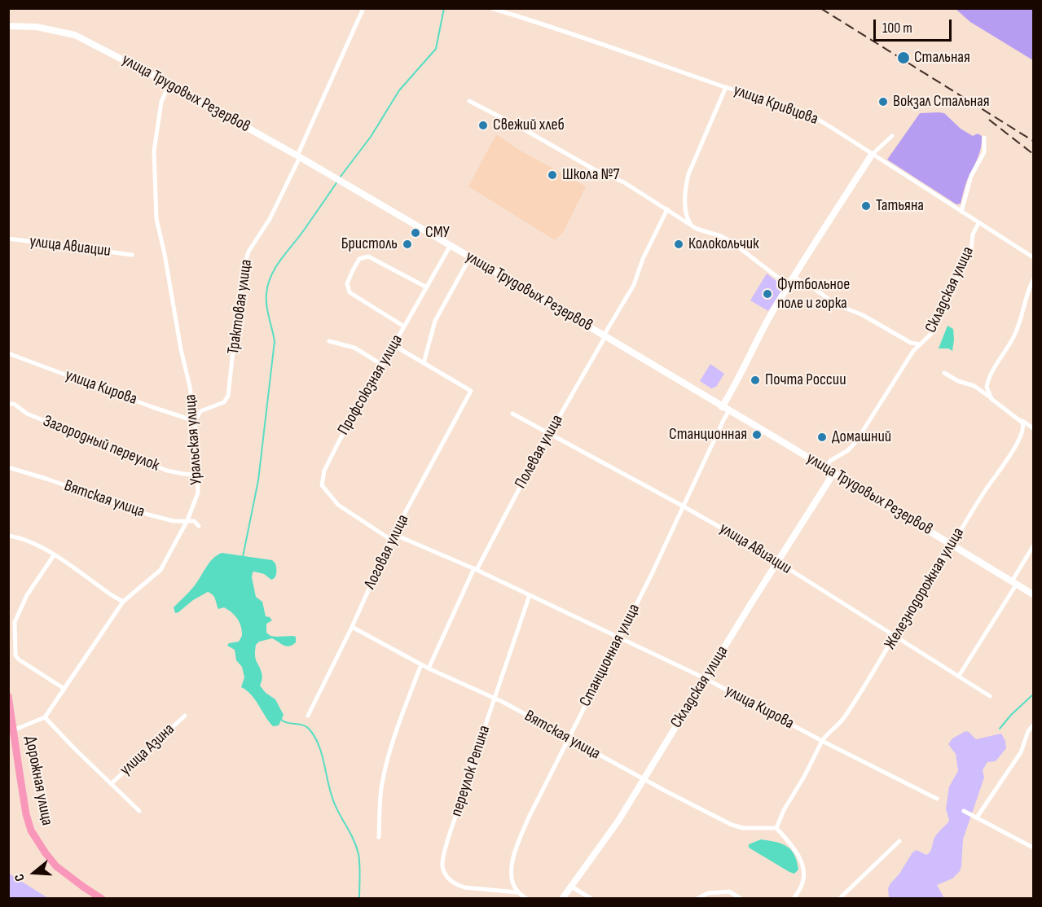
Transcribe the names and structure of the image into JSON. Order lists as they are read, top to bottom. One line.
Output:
{"streets":{"highway":["Дорожная улица"],"main road":["улица Трудовых Резервов","Складская улица"],"street":["улица Кривцова","улица Авиации","Трактовая улица","Профсоюзная улица","улица Кирова","Уральская улица","Загородный переулок","Полевая улица","Вятская улица","Логовая улица","Железнодорожная улица","Станционная улица","улица Азина","переулок Репина"]},"crossings":[["улица Трудовых Резервов","Складская улица"],["улица Трудовых Резервов","Трактовая улица"],["улица Трудовых Резервов","Профсоюзная улица"],["улица Трудовых Резервов","Уральская улица"],["улица Трудовых Резервов","Полевая улица"],["улица Трудовых Резервов","Железнодорожная улица"],["улица Трудовых Резервов","Станционная улица"],["улица Кривцова","Складская улица"],["улица Авиации","Складская улица"],["улица Авиации","Полевая улица"],["улица Авиации","Железнодорожная улица"],["улица Авиации","Станционная улица"],["Складская улица","улица Кирова"],["Складская улица","Вятская улица"],["Трактовая улица","улица Кирова"],["Трактовая улица","Уральская улица"],["Профсоюзная улица","Логовая улица"],["улица Кирова","Уральская улица"],["улица Кирова","Полевая улица"],["улица Кирова","Логовая улица"],["улица Кирова","Железнодорожная улица"],["улица Кирова","Станционная улица"],["улица Кирова","переулок Репина"],["Уральская улица","Загородный переулок"],["Уральская улица","Вятская улица"],["Уральская улица","улица Азина"],["Полевая улица","Вятская улица"],["Вятская улица","Логовая улица"],["Вятская улица","Железнодорожная улица"],["Вятская улица","Станционная улица"],["Вятская улица","переулок Репина"],["Станционная улица","переулок Репина"]],"places":["Стальная","Вокзал Стальная","Свежий хлеб","Школа №7","Татьяна","СМУ","Бристоль","Колокольчик","Футбольное поле и горка","Почта России","Станционная","Домашний"],"scale_bar":"100 m","north":"left"}
